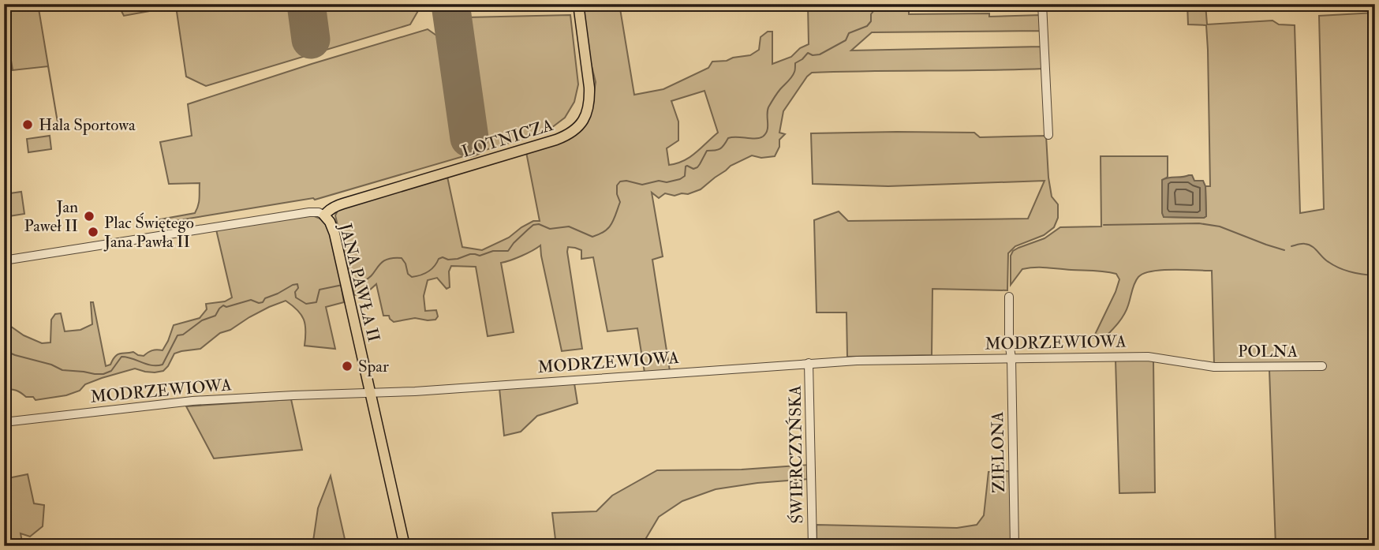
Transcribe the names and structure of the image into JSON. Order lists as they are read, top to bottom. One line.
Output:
{"streets":{"main road":["LOTNICZA","JANA PAWŁA II"],"street":["MODRZEWIOWA","POLNA","ZIELONA","ŚWIERCZYŃSKA"]},"crossings":[["LOTNICZA","JANA PAWŁA II"],["JANA PAWŁA II","MODRZEWIOWA"],["MODRZEWIOWA","POLNA"],["MODRZEWIOWA","ZIELONA"],["MODRZEWIOWA","ŚWIERCZYŃSKA"]],"places":["Hala Sportowa","Jan Paweł II","Plac Świętego Jana Pawła II","Spar"]}
